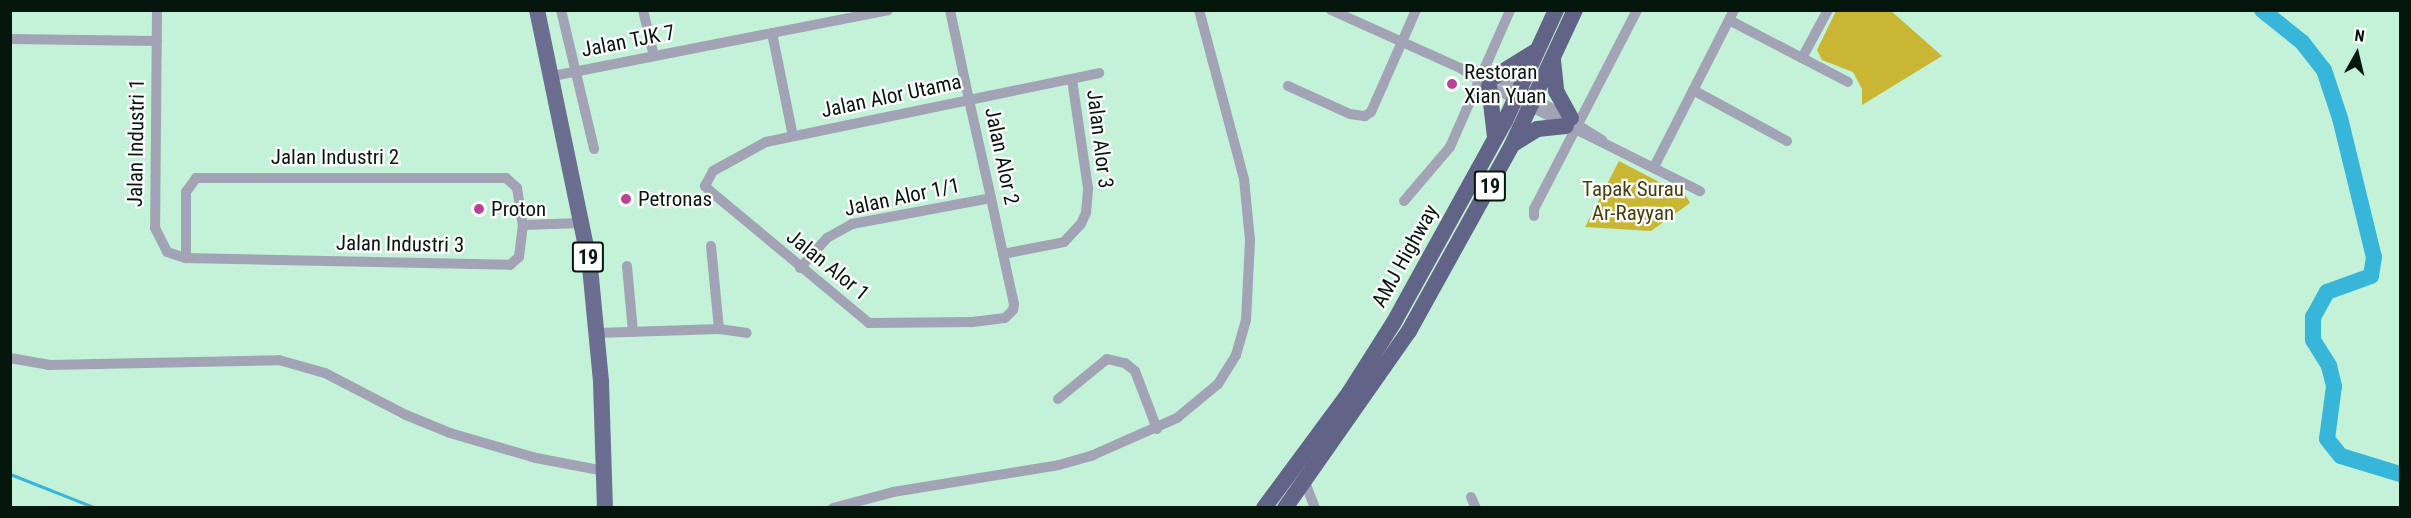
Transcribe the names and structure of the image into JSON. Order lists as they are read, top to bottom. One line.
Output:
{"streets":{"highway":["19","AMJ Highway"],"street":["Jalan TJK 7","Jalan Alor Utama","Jalan Alor 3","Jalan Industri 1","Jalan Alor 2","Jalan Industri 2","Jalan Alor 1/1","Jalan Industri 3","Jalan Alor 1"]},"crossings":[["Jalan TJK 7","19"],["Jalan Alor Utama","Jalan Alor 3"],["Jalan Alor Utama","Jalan Alor 2"],["Jalan Alor Utama","Jalan Alor 1"],["Jalan Alor 3","Jalan Alor 2"],["Jalan Industri 1","Jalan Industri 2"],["Jalan Industri 1","Jalan Industri 3"],["Jalan Alor 2","Jalan Alor 1/1"],["Jalan Alor 2","Jalan Alor 1"],["Jalan Industri 2","Jalan Industri 3"],["Jalan Alor 1/1","Jalan Alor 1"]],"parks":["Tapak Surau Ar-Rayyan"],"places":["Restoran Xian Yuan","Petronas","Proton"],"north":"top"}
